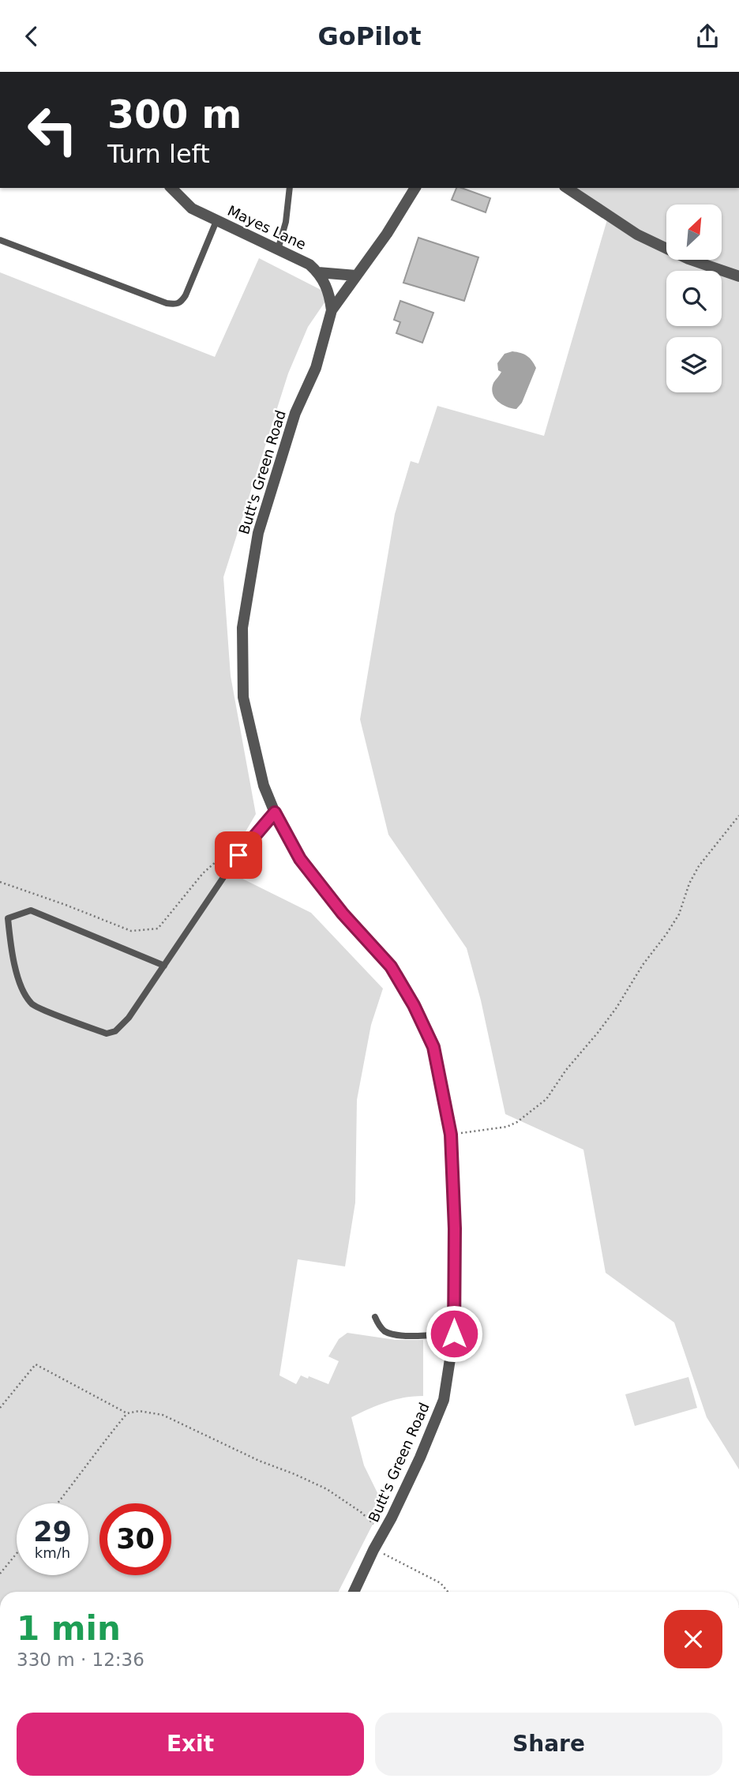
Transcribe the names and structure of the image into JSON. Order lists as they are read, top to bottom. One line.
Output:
{"streets":{"street":["Mayes Lane","Butt's Green Road"]},"north":"top right","page":{"header":"GoPilot","turn":["300 m","Turn left"],"speed":"29 km/h","limit":"30","heading":["1 min","330 m · 12:36"],"buttons":["Exit","Share"]}}
